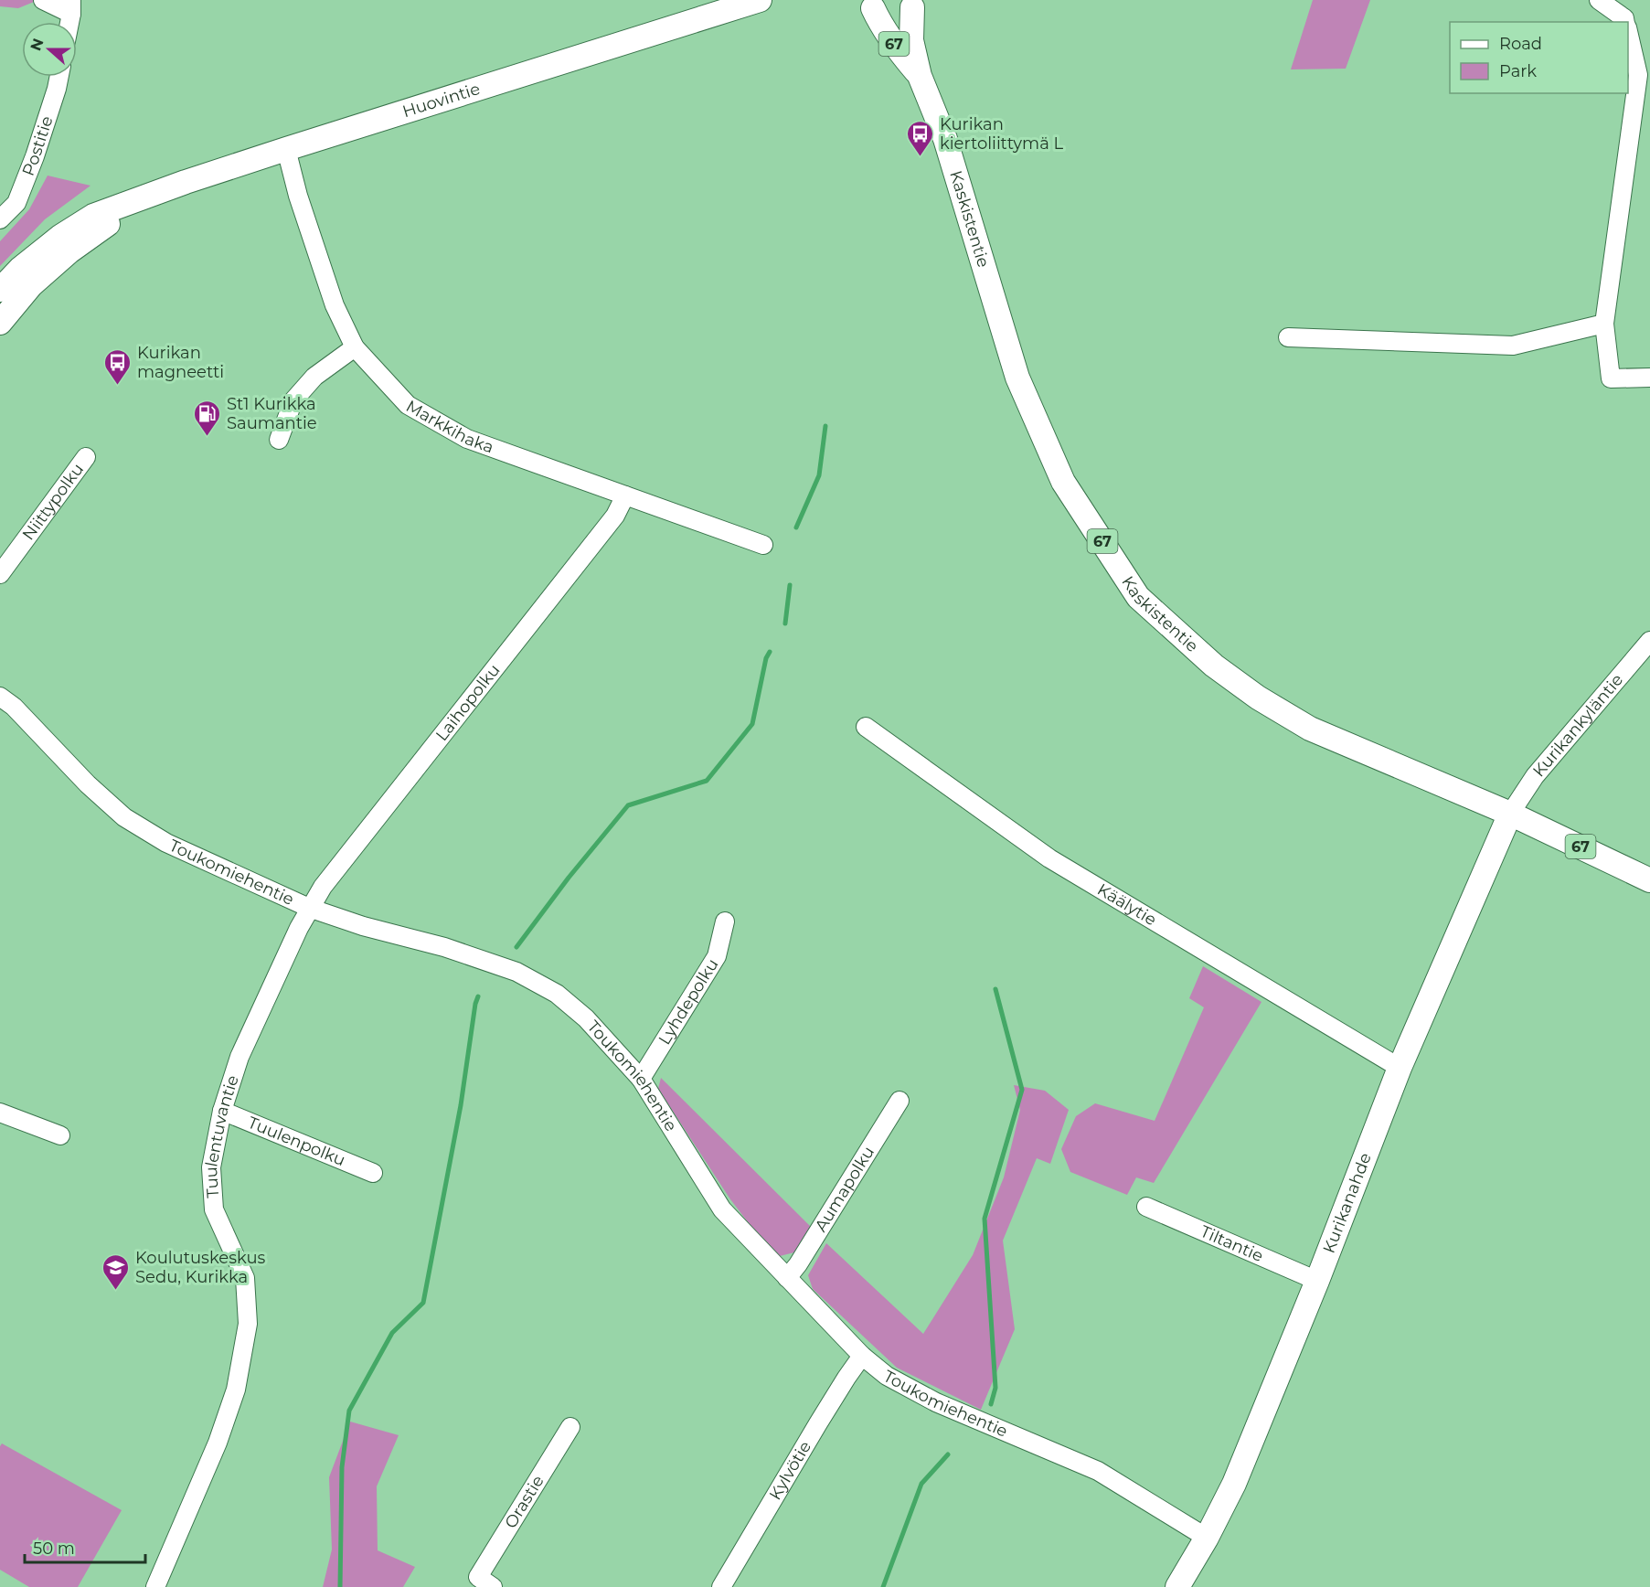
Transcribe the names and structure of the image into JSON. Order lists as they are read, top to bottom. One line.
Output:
{"streets":{"main road":["67","Huovintie","Kaskistentie","Kurikanahde"],"street":["Postitie","Markkihaka","Niittypolku","Laihopolku","Kurikankyläntie","Toukomiehentie","Käälytie","Lyhdepolku","Tuulentuvantie","Tuulenpolku","Aumapolku","Tiltantie","Kylvötie","Orastie"]},"crossings":[["Huovintie","Markkihaka"],["Kaskistentie","Kurikankyläntie"],["Kaskistentie","Kurikanahde"],["Markkihaka","Laihopolku"],["Laihopolku","Toukomiehentie"],["Laihopolku","Tuulentuvantie"],["Kurikankyläntie","Kurikanahde"],["Toukomiehentie","Lyhdepolku"],["Toukomiehentie","Tuulentuvantie"],["Toukomiehentie","Aumapolku"],["Toukomiehentie","Kurikanahde"],["Toukomiehentie","Kylvötie"],["Käälytie","Kurikanahde"],["Tuulentuvantie","Tuulenpolku"],["Kurikanahde","Tiltantie"]],"places":{"bus stop":["Kurikan kiertoliittymä L","Kurikan magneetti"],"fuel station":["St1 Kurikka Saumantie"],"school or university":["Koulutuskeskus Sedu, Kurikka"]},"legend":["Road","Park"],"scale_bar":"50 m","north":"left"}
